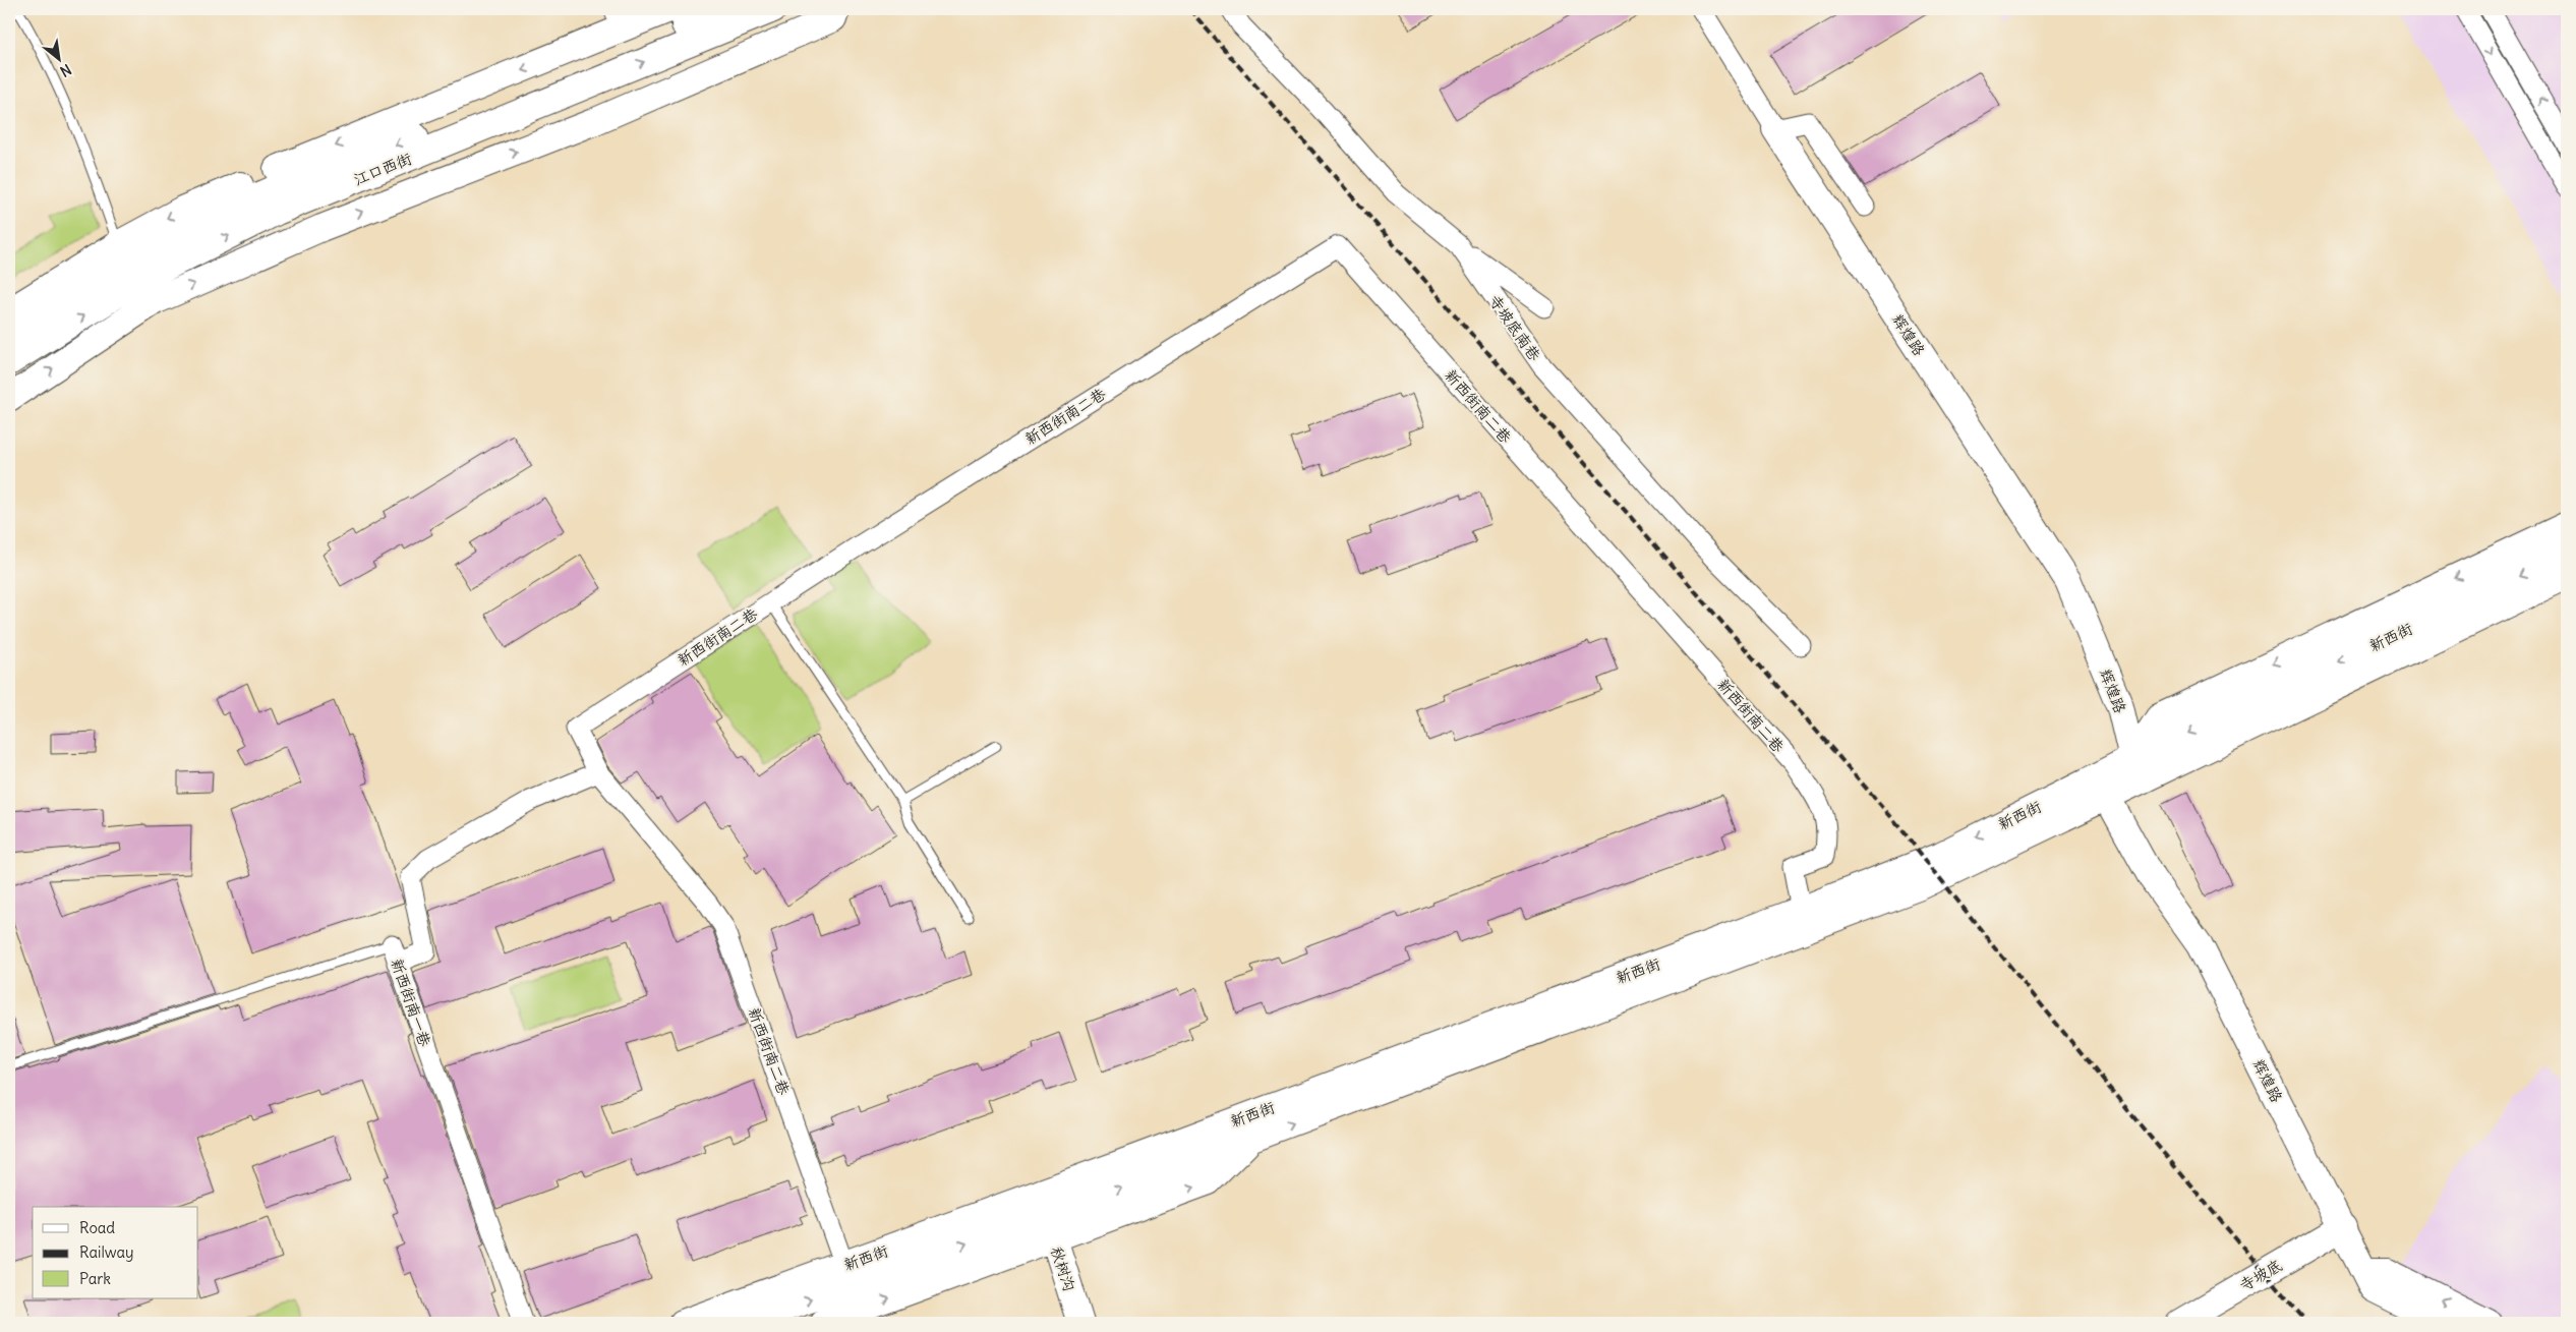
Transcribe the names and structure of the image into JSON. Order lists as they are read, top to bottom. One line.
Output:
{"streets":{"main road":["江口西街","辉煌路","新西街","秋树沟","寺坡底"],"street":["寺坡底南巷","新西街南二巷","新西街南一巷"]},"crossings":[["辉煌路","新西街"],["辉煌路","寺坡底"],["新西街南二巷","新西街"],["新西街","秋树沟"]],"legend":["Road","Railway","Park"],"north":"bottom right"}
